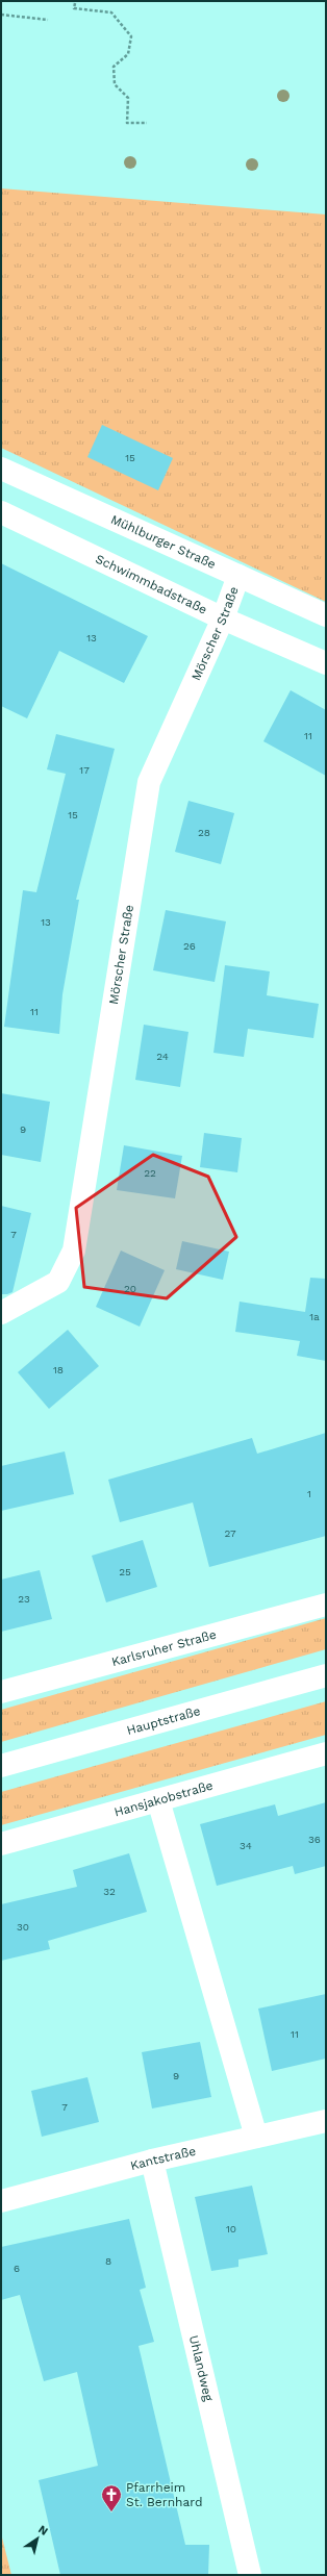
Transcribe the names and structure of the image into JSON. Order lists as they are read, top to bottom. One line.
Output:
{"streets":{"street":["Mühlburger Straße","Schwimmbadstraße","Mörscher Straße","Karlsruher Straße","Hauptstraße","Hansjakobstraße","Kantstraße","Uhlandweg"]},"crossings":[["Mühlburger Straße","Mörscher Straße"],["Schwimmbadstraße","Mörscher Straße"],["Kantstraße","Uhlandweg"]],"places":{"church":["Pfarrheim St. Bernhard"]},"house_numbers":["15","13","11","17","15","28","13","26","11","24","9","22","7","20","1a","18","1","27","25","23","36","34","32","30","11","9","7","10","8","6"],"north":"top right"}
